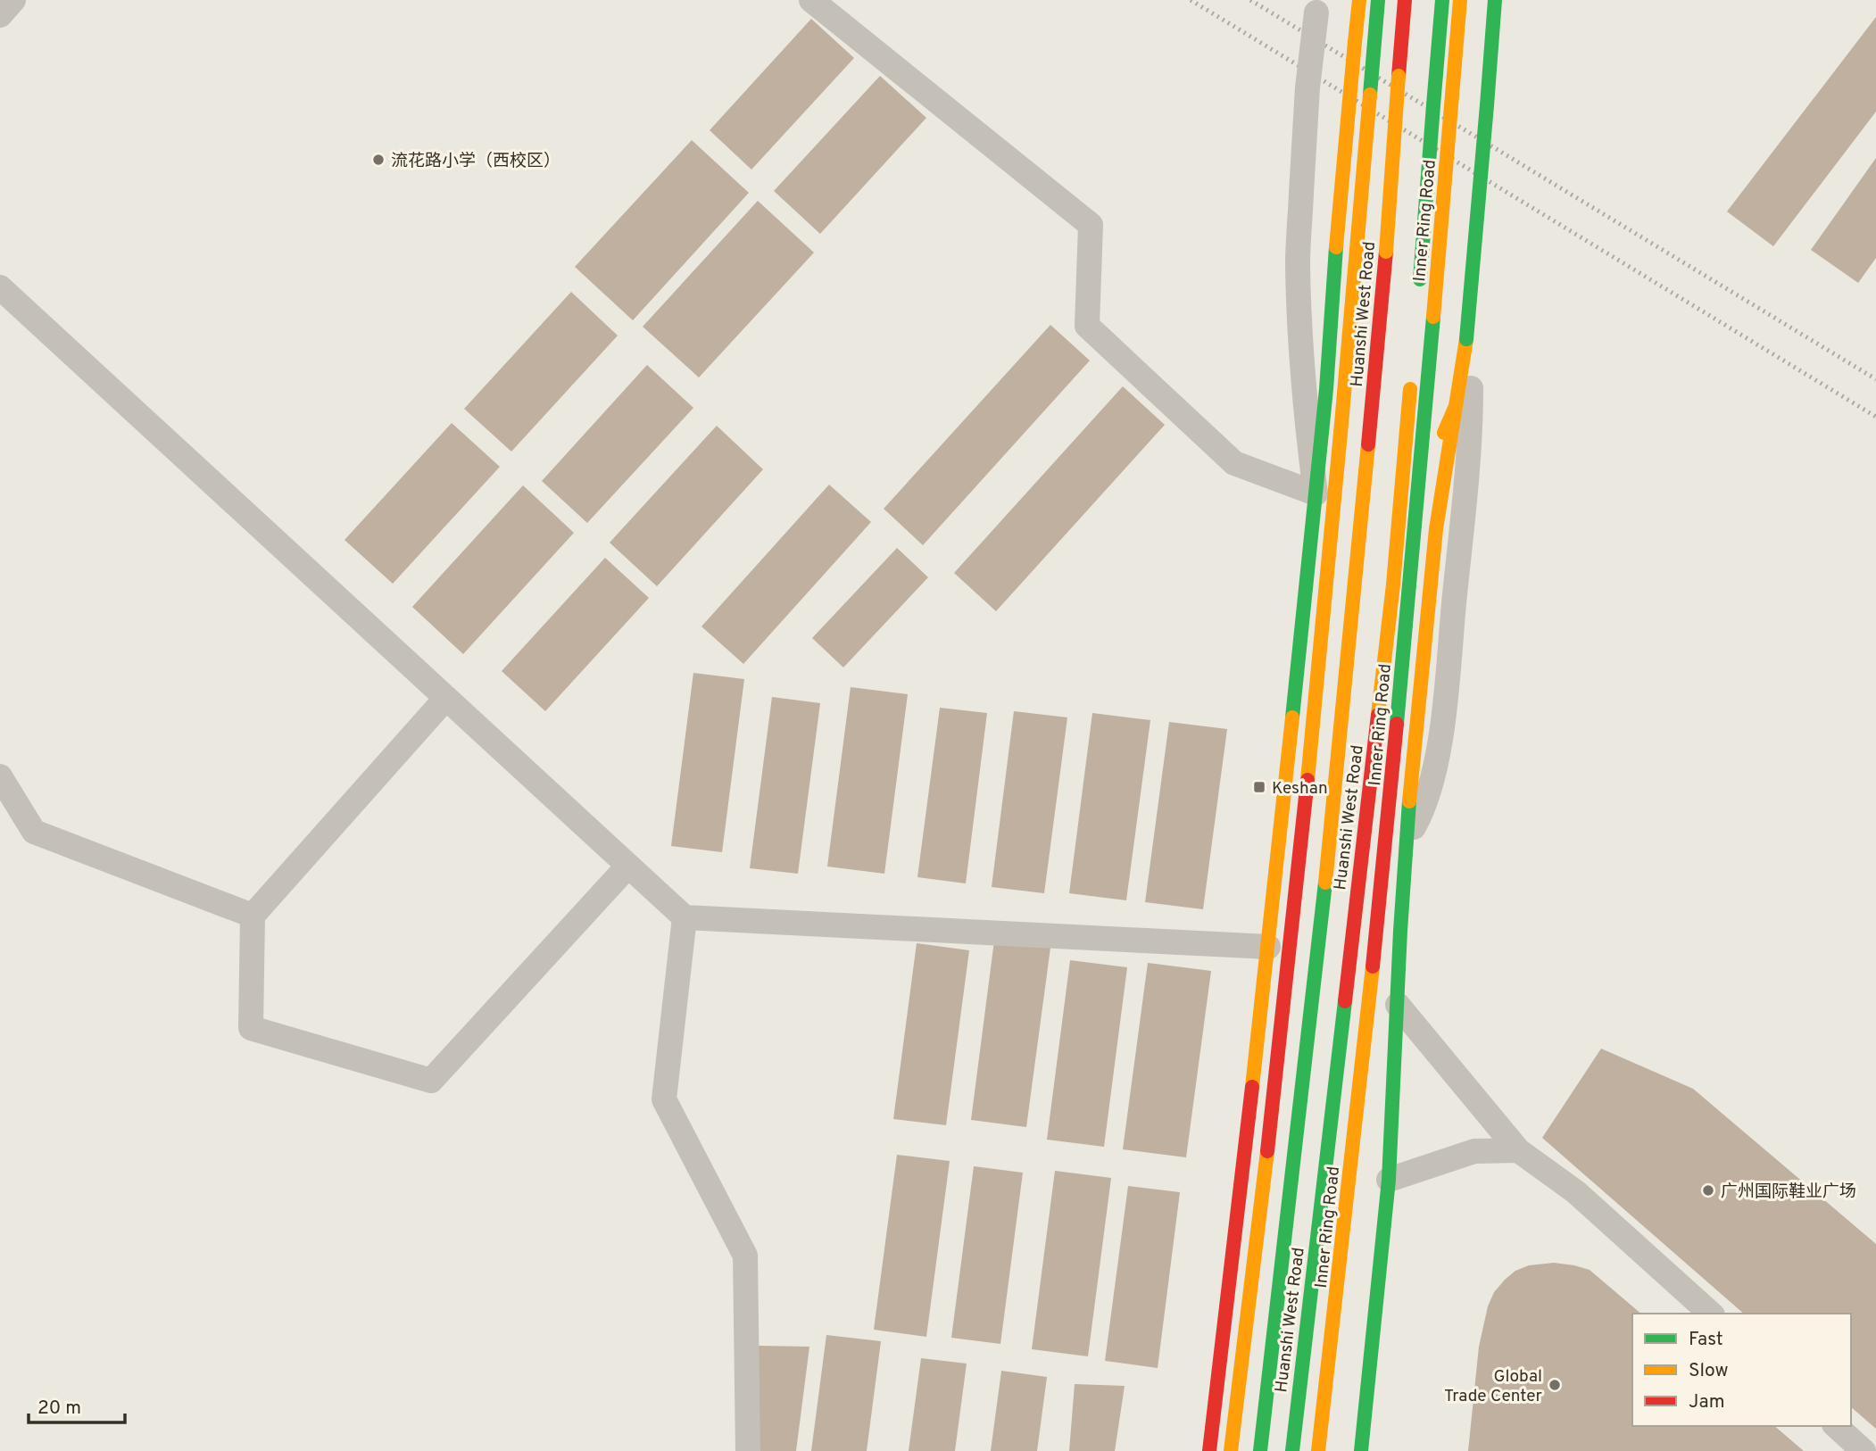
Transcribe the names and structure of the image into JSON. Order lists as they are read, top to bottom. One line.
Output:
{"streets":{"main road":["Inner Ring Road","Huanshi West Road"]},"places":{"other":["流花路小学（西校区）","广州国际鞋业广场","Global Trade Center"],"transit":["Keshan"]},"legend":["Fast","Slow","Jam"],"scale_bar":"20 m"}
